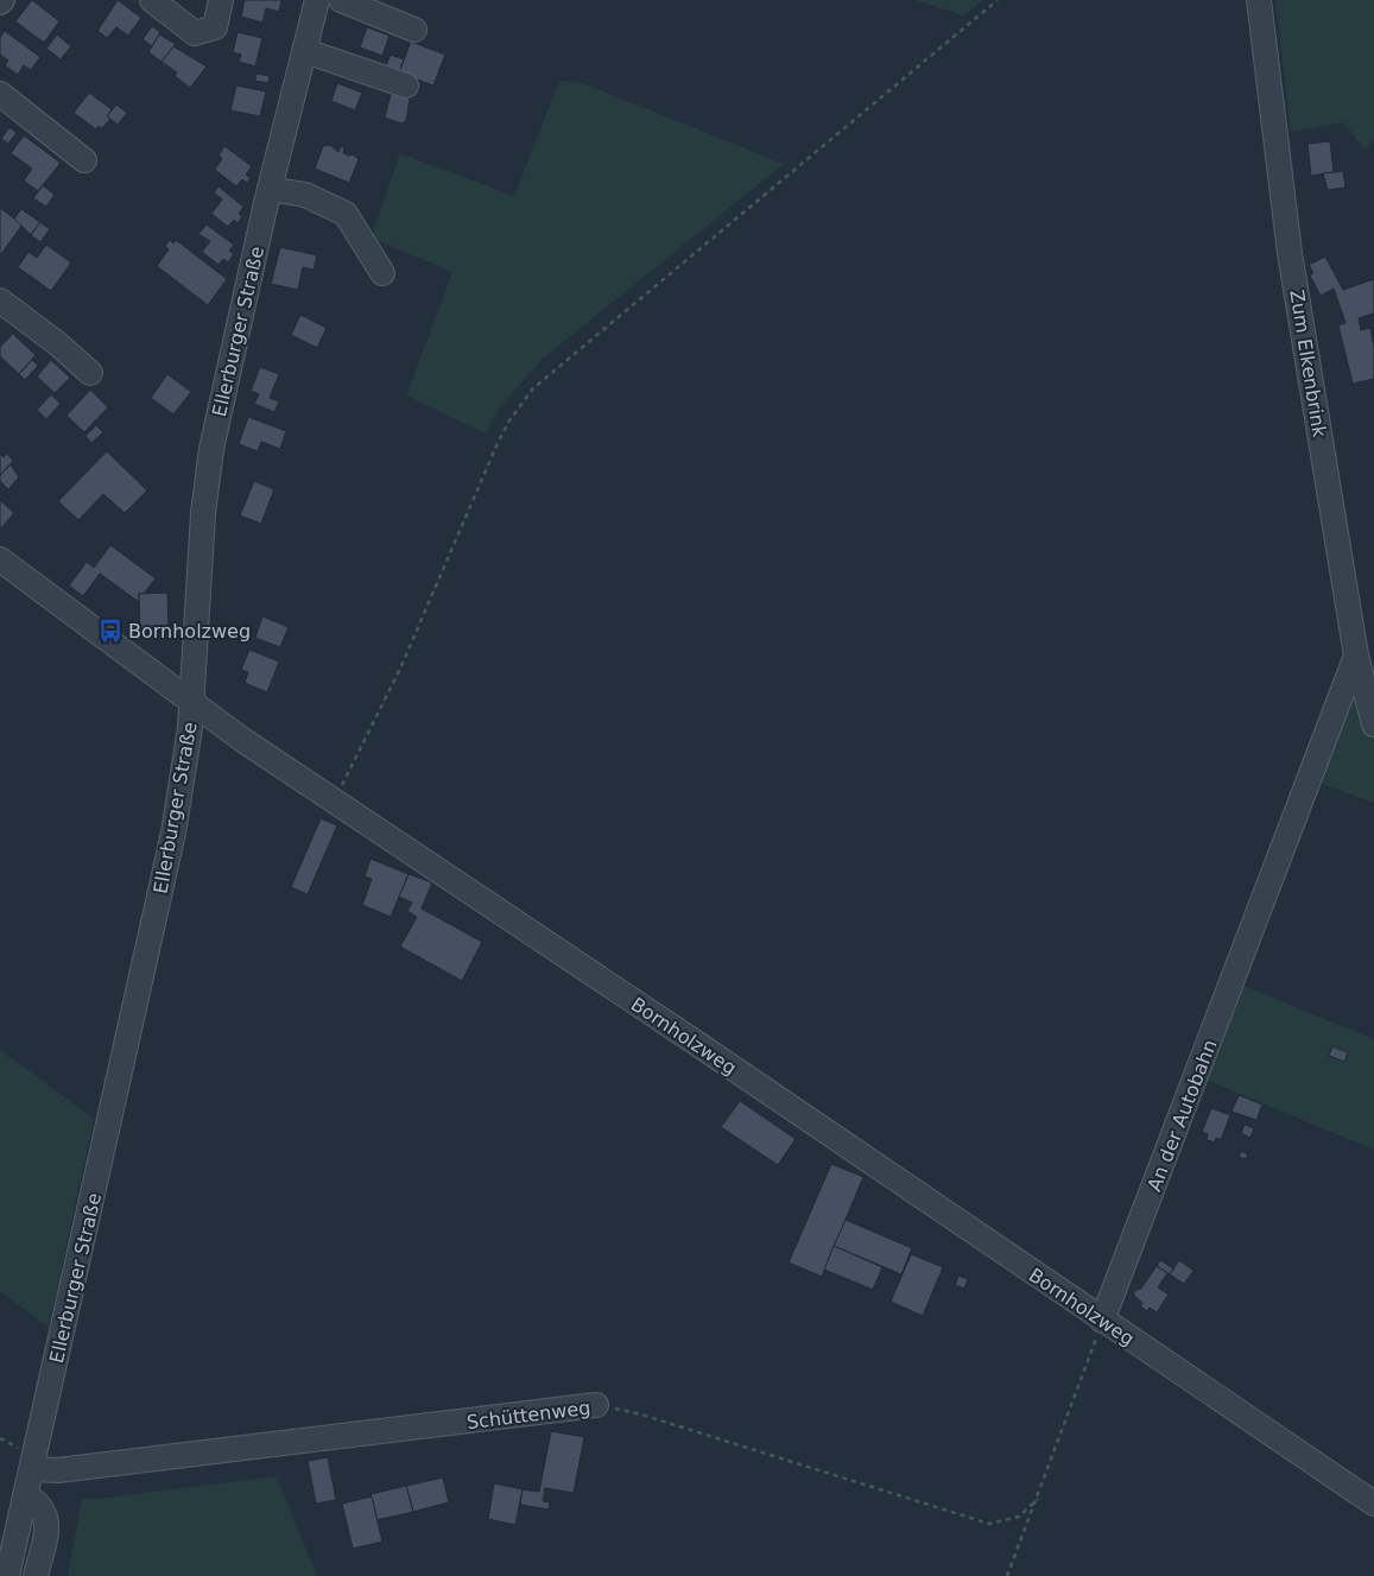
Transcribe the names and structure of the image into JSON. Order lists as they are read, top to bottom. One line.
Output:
{"streets":{"street":["Ellerburger Straße","Zum Elkenbrink","Bornholzweg","An der Autobahn","Schüttenweg"]},"crossings":[["Ellerburger Straße","Bornholzweg"],["Ellerburger Straße","Schüttenweg"],["Zum Elkenbrink","An der Autobahn"],["Bornholzweg","An der Autobahn"]],"places":{"bus stop":["Bornholzweg"]}}
